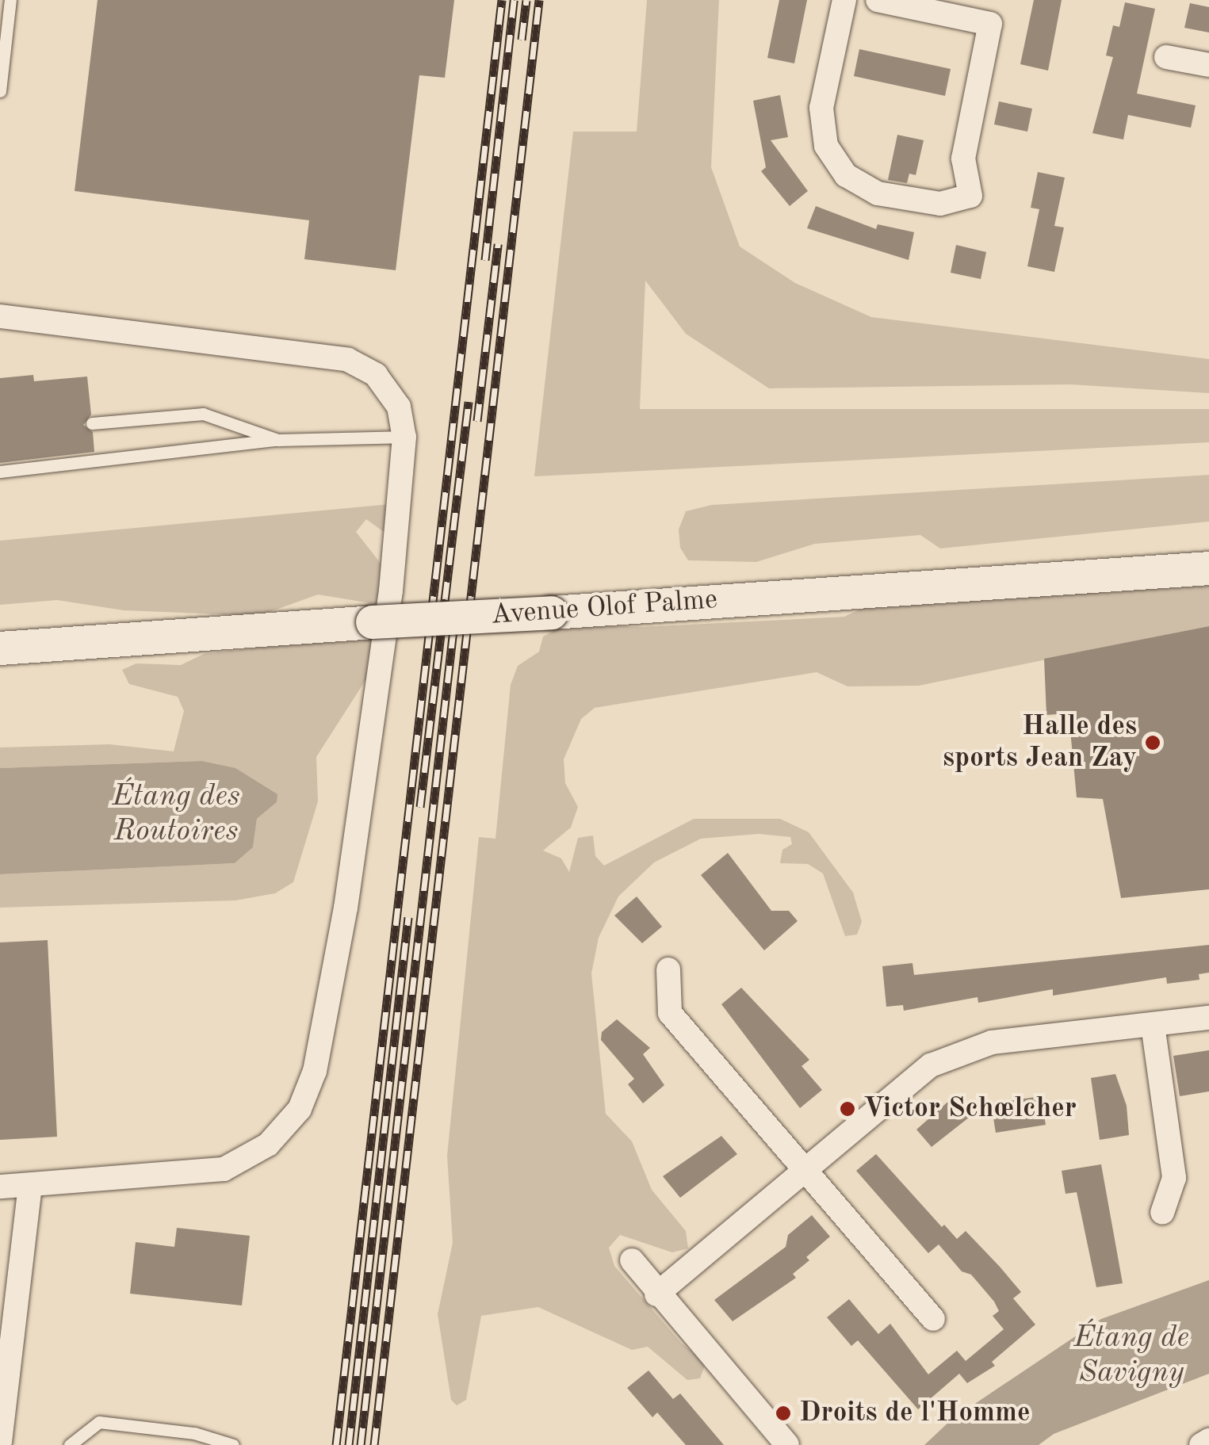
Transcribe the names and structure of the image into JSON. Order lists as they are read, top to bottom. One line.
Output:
{"streets":{"main road":["Avenue Olof Palme"]},"water":["Étang des Routoires","Étang de Savigny"],"places":["Halle des sports Jean Zay","Victor Schœlcher","Droits de l'Homme"]}
